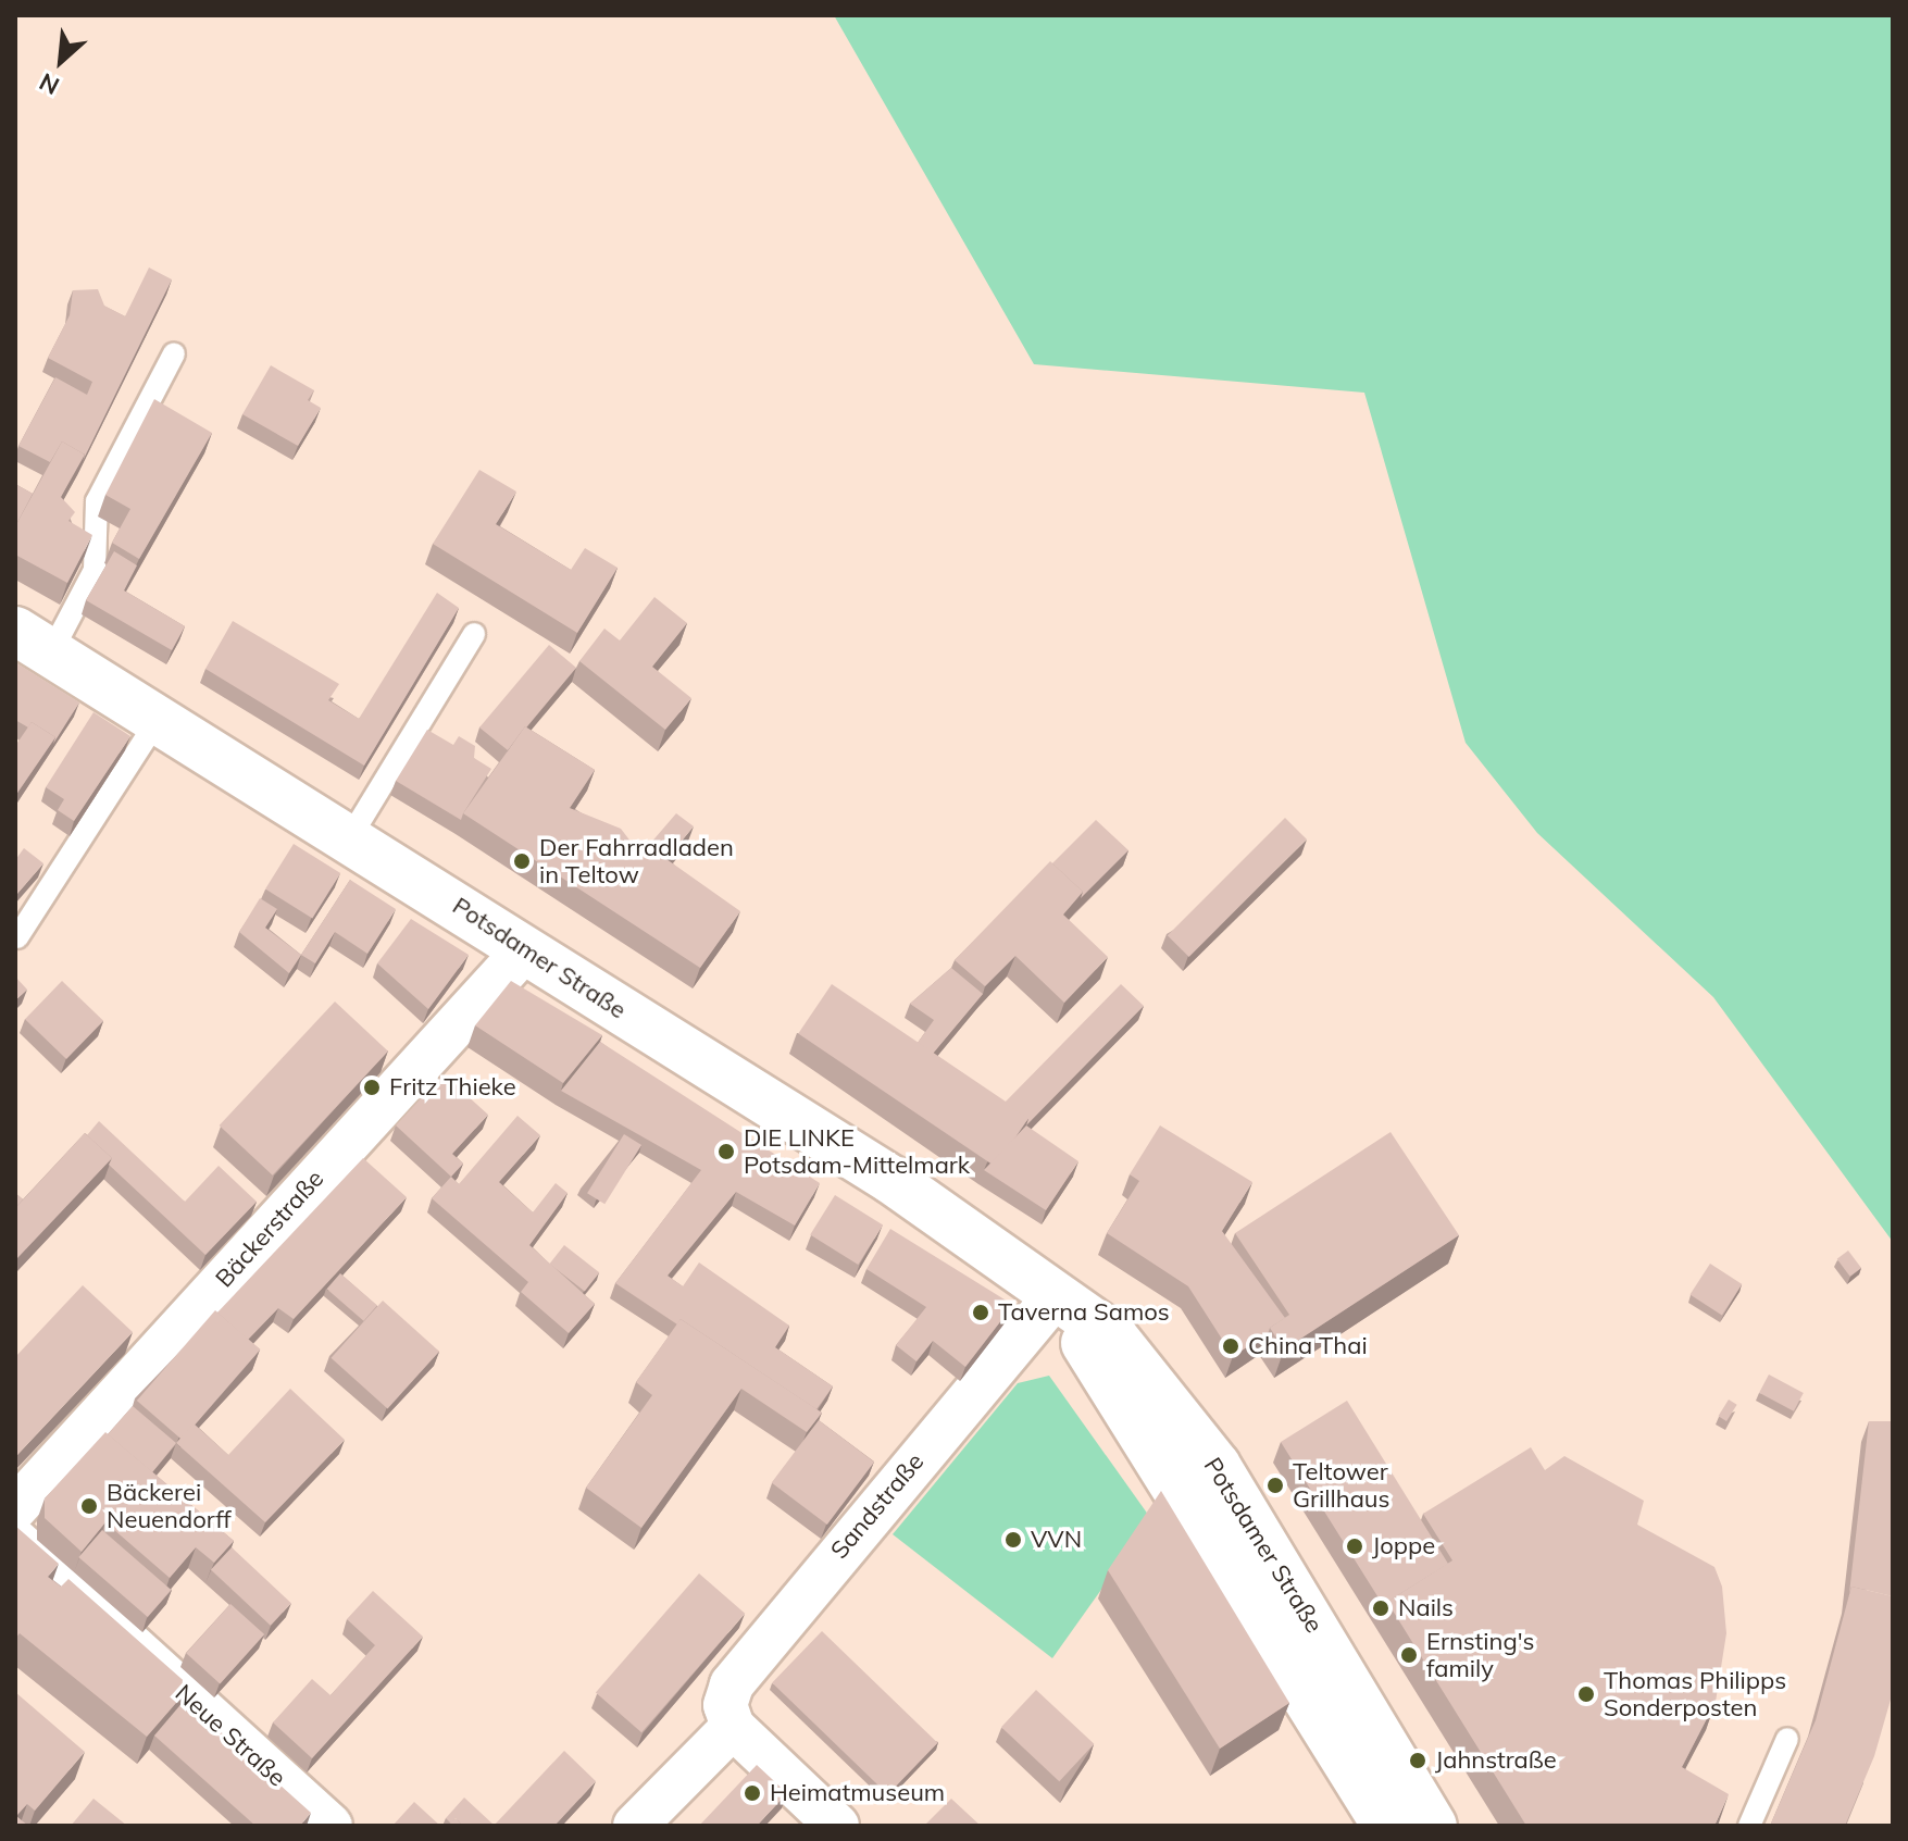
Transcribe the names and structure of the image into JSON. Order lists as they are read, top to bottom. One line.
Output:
{"streets":{"street":["Potsdamer Straße","Bäckerstraße","Sandstraße","Neue Straße"]},"crossings":[["Potsdamer Straße","Bäckerstraße"],["Potsdamer Straße","Sandstraße"]],"places":["Der Fahrradladen in Teltow","Fritz Thieke","DIE LINKE Potsdam-Mittelmark","Taverna Samos","China Thai","Teltower Grillhaus","Bäckerei Neuendorff","VVN","Joppe","Nails","Ernsting's family","Thomas Philipps Sonderposten","Jahnstraße","Heimatmuseum"],"north":"bottom left"}
